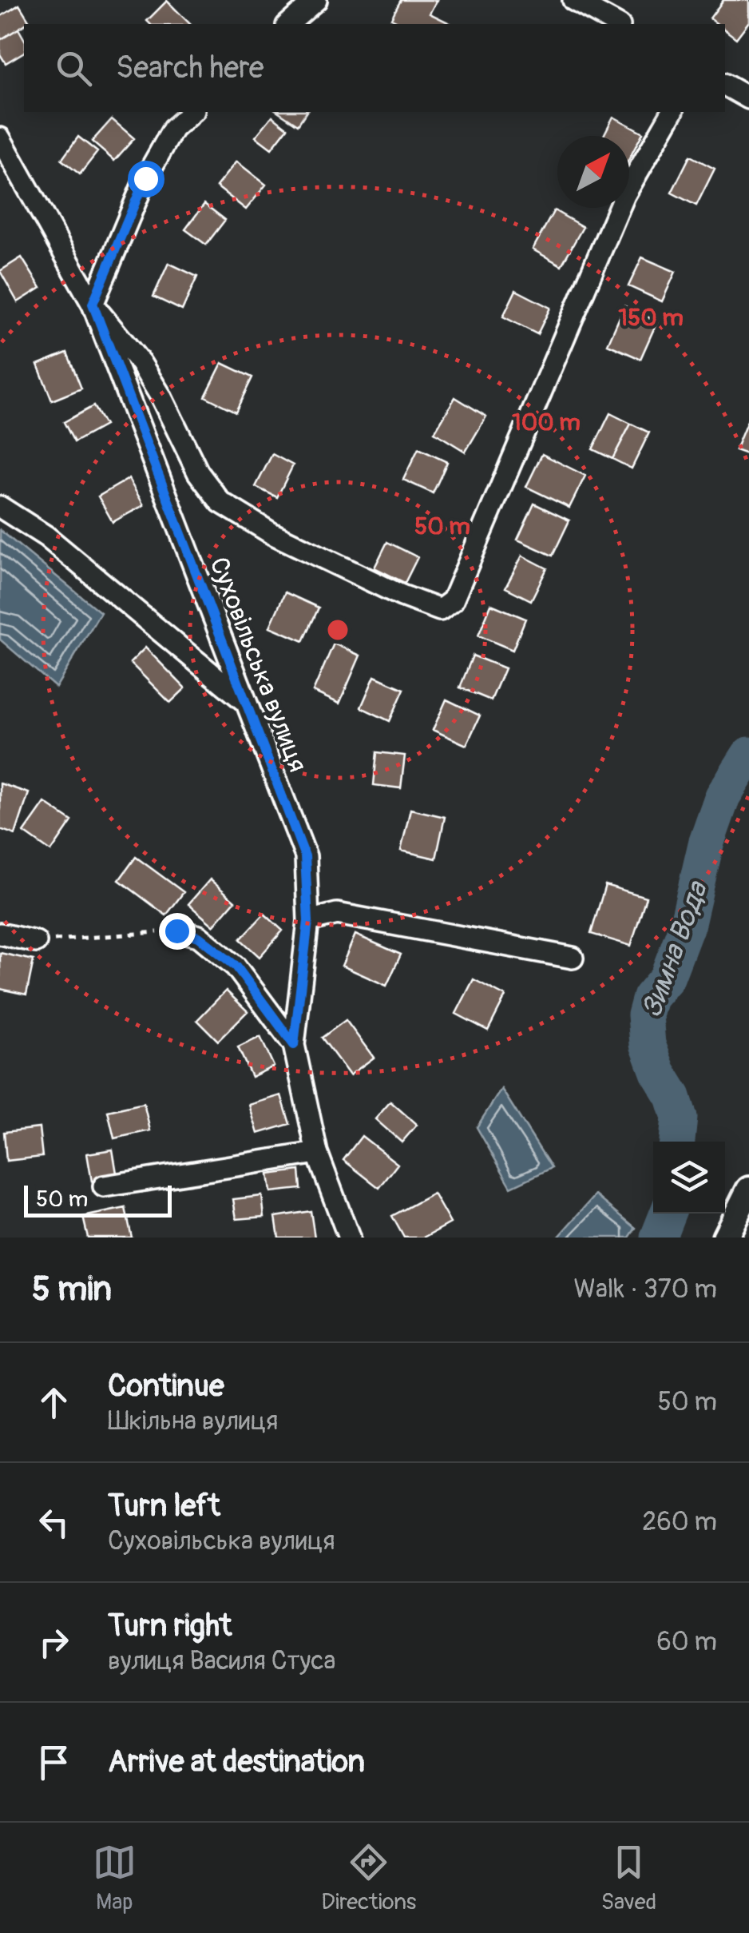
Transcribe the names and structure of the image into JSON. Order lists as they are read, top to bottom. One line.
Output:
{"streets":{"street":["Суховільська вулиця"]},"water":["Зимна Вода"],"scale_bar":"50 m","north":"top right","page":{"search":"Search here","scale":"50 m","heading":["5 min","Walk · 370 m"],"list":[["Continue","Шкільна вулиця","50 m"],["Turn left","Суховільська вулиця","260 m"],["Turn right","вулиця Василя Стуса","60 m"],"Arrive at destination"],"nav":["Map","Directions","Saved"]},"rings":["150 m","100 m","50 m"]}
